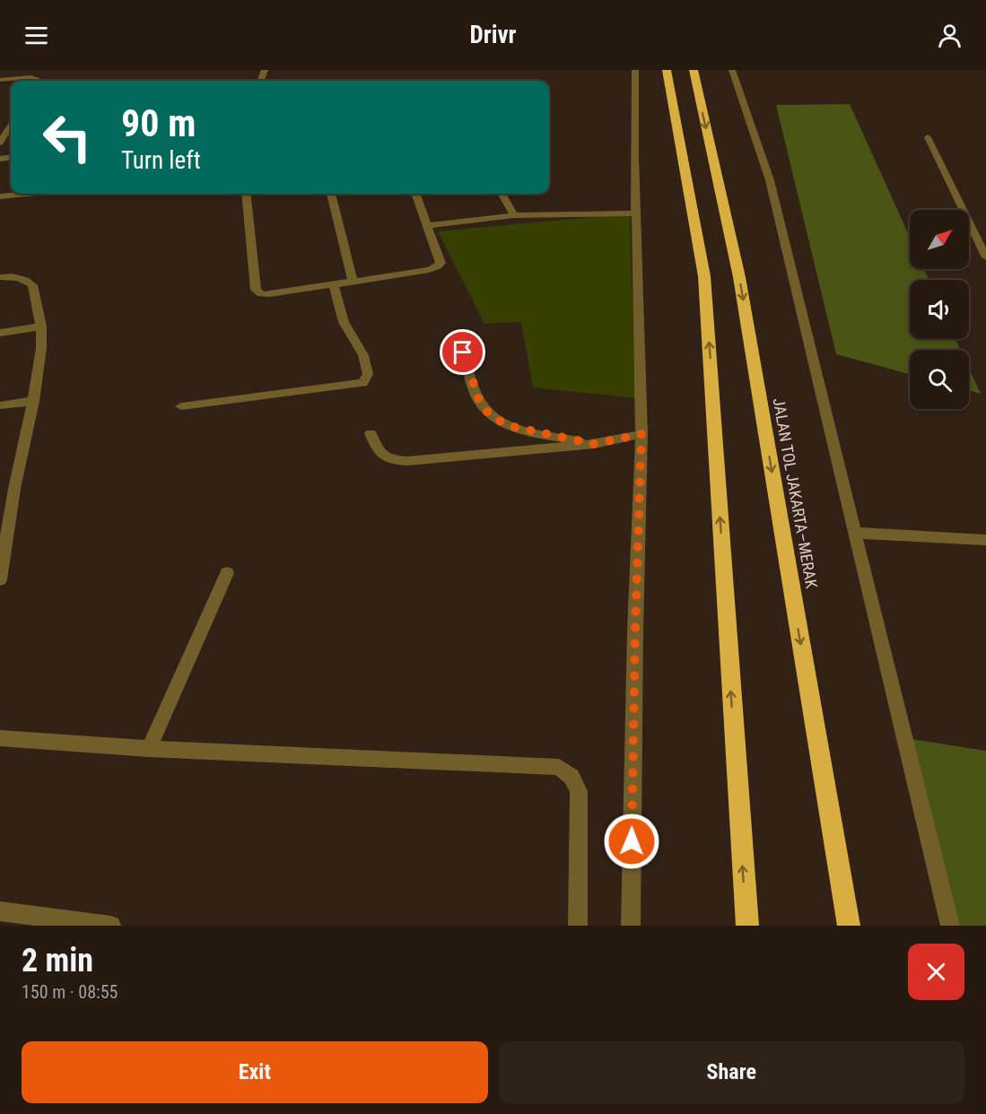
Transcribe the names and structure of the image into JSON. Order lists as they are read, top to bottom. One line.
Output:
{"streets":{"highway":["JALAN TOL JAKARTA–MERAK"]},"north":"top right","page":{"header":"Drivr","turn":["90 m","Turn left"],"heading":["2 min","150 m · 08:55"],"buttons":["Exit","Share"]}}
